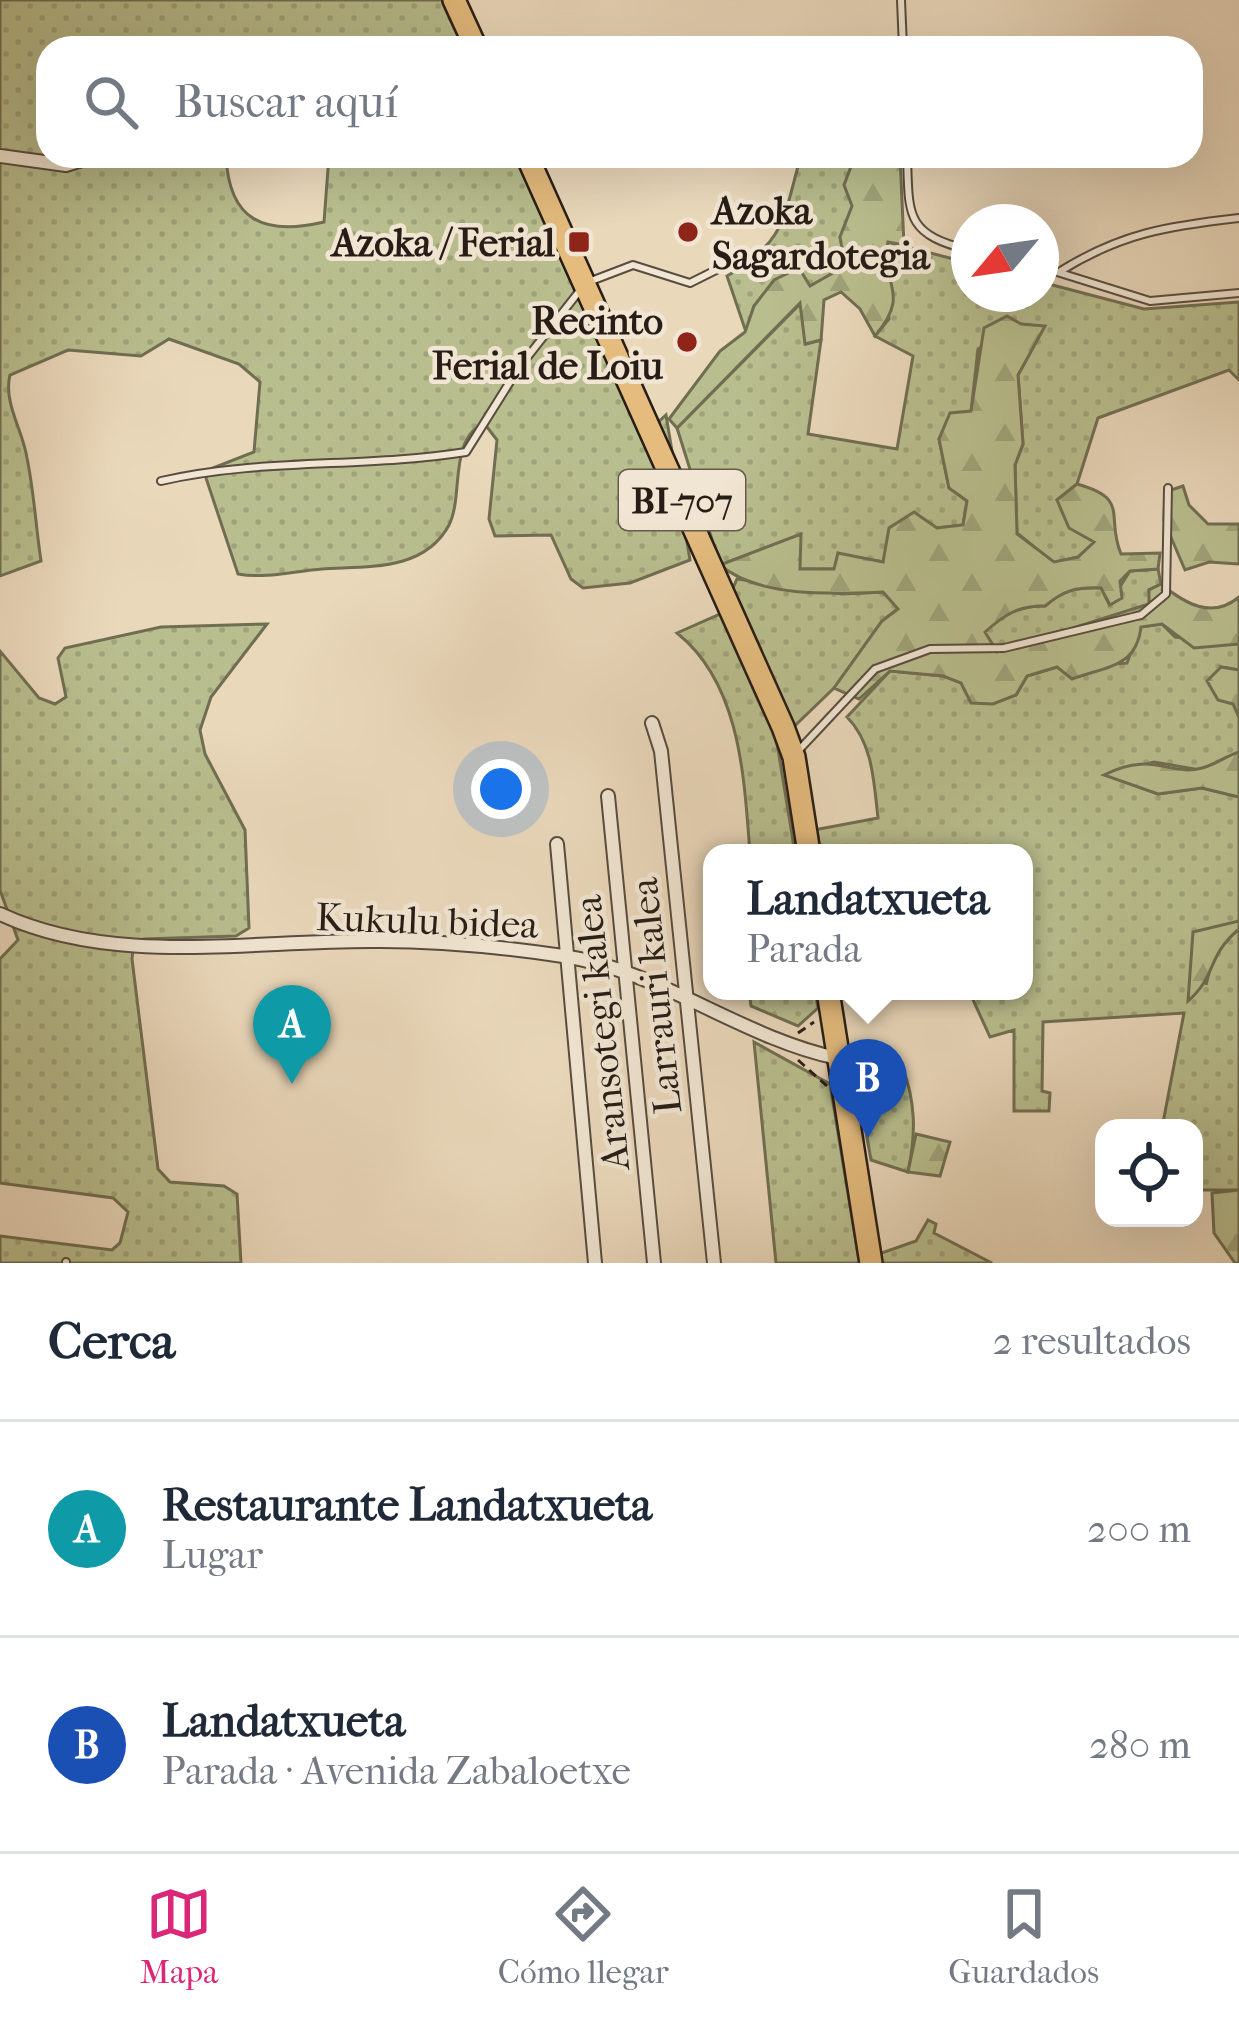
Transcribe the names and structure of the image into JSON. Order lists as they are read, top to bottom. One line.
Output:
{"streets":{"main road":["BI-707"],"street":["Kukulu bidea","Larrauri kalea","Aransotegi kalea"]},"crossings":[["Kukulu bidea","Larrauri kalea"],["Kukulu bidea","Aransotegi kalea"]],"places":{"other":["Azoka Sagardotegia","Recinto Ferial de Loiu"],"transit":["Azoka / Ferial"]},"north":"bottom left","page":{"search":"Buscar aquí","popup":["Landatxueta","Parada"],"pins":["A","B"],"heading":["Cerca","2 resultados"],"list":[{"mark":"A","name":"Restaurante Landatxueta","note":"Lugar","value":"200 m"},{"mark":"B","name":"Landatxueta","note":"Parada · Avenida Zabaloetxe","value":"280 m"}],"nav":["Mapa","Cómo llegar","Guardados"]}}
